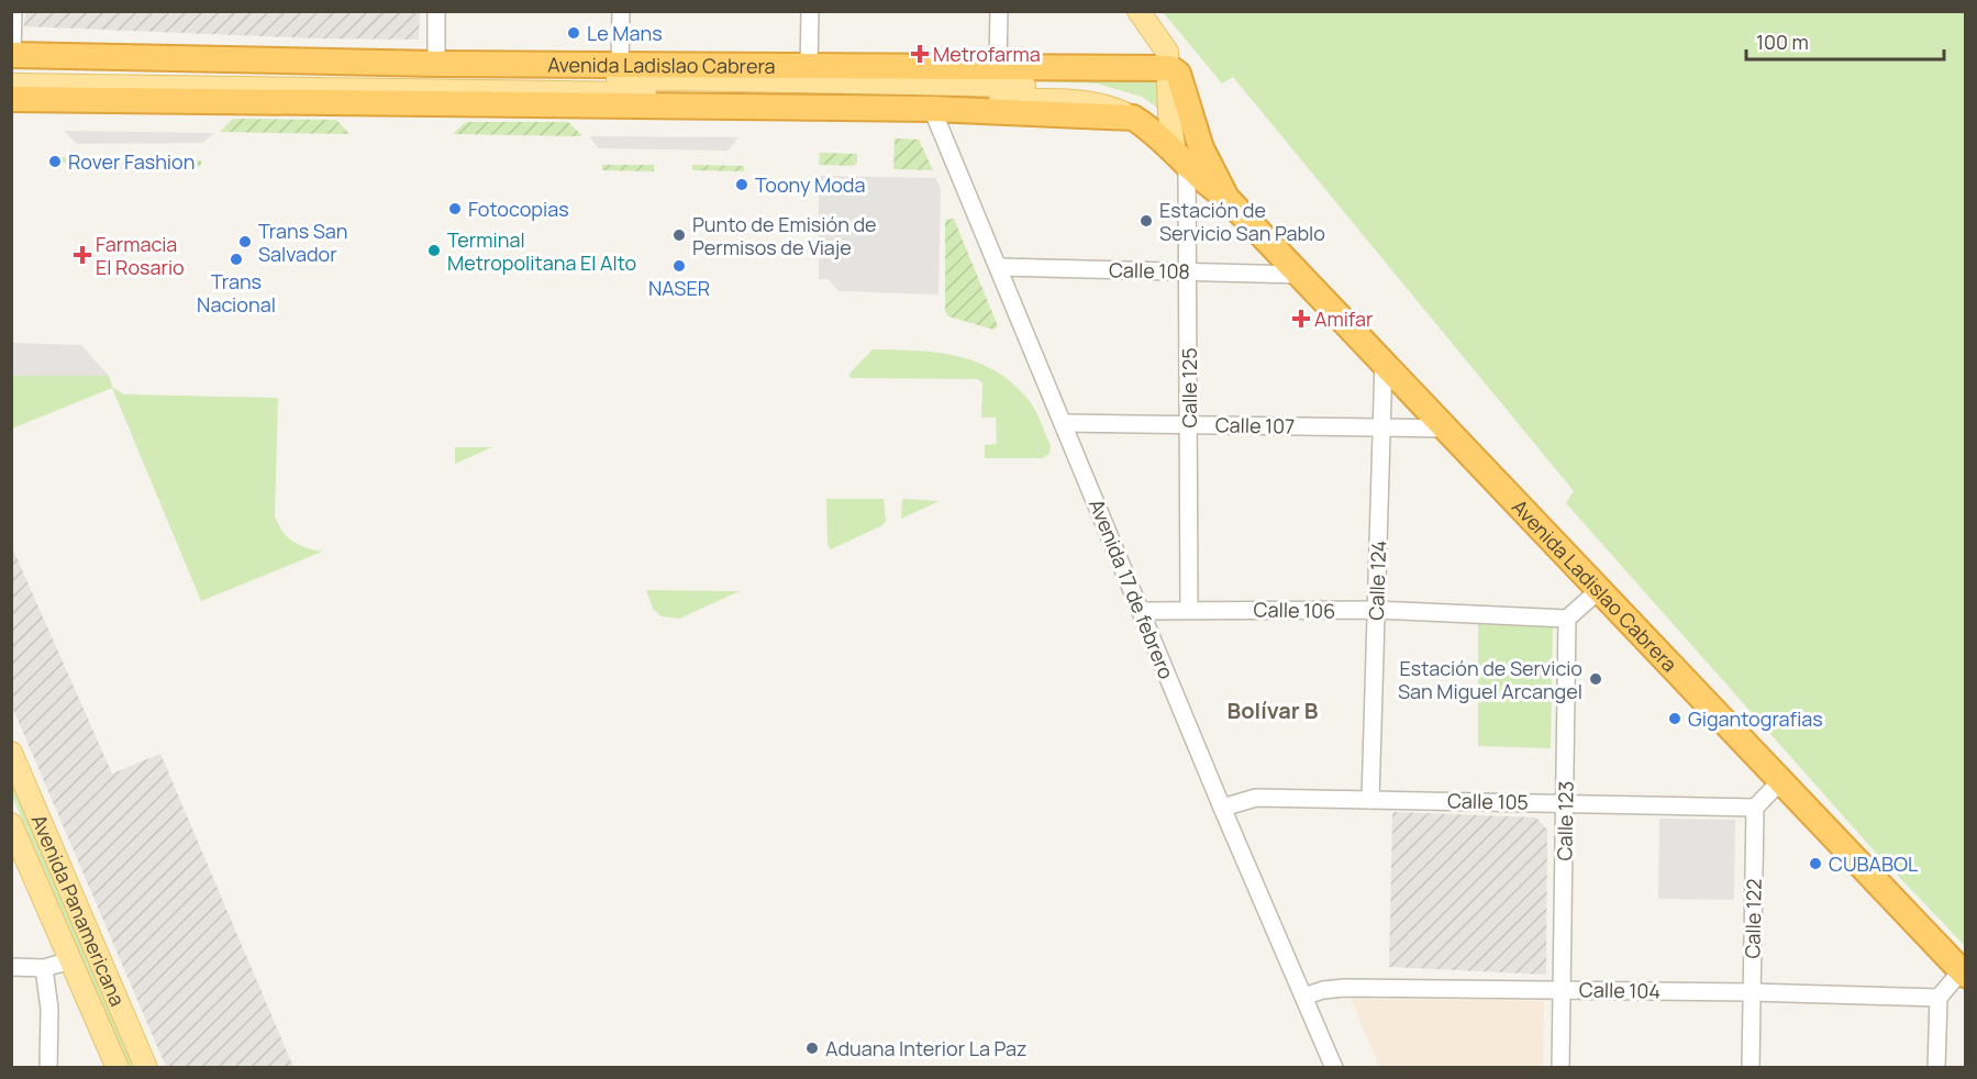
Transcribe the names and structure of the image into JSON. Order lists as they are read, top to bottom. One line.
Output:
{"streets":{"highway":["Avenida Ladislao Cabrera"],"main road":["Avenida Panamericana"],"street":["Calle 108","Calle 125","Calle 107","Calle 124","Avenida 17 de febrero","Calle 106","Calle 105","Calle 123","Calle 122","Calle 104"]},"crossings":[["Avenida Ladislao Cabrera","Calle 108"],["Avenida Ladislao Cabrera","Calle 125"],["Avenida Ladislao Cabrera","Calle 107"],["Avenida Ladislao Cabrera","Calle 124"],["Avenida Ladislao Cabrera","Avenida 17 de febrero"],["Calle 108","Calle 125"],["Calle 108","Avenida 17 de febrero"],["Calle 125","Calle 107"],["Calle 125","Calle 106"],["Calle 107","Calle 124"],["Calle 107","Avenida 17 de febrero"],["Calle 124","Calle 106"],["Calle 124","Calle 105"],["Avenida 17 de febrero","Calle 106"],["Avenida 17 de febrero","Calle 105"],["Avenida 17 de febrero","Calle 104"],["Calle 106","Calle 123"],["Calle 105","Calle 123"],["Calle 105","Calle 122"],["Calle 123","Calle 104"],["Calle 122","Calle 104"]],"districts":["Bolívar B"],"places":{"other":["Le Mans","Rover Fashion","Toony Moda","Fotocopias","Estación de Servicio San Pablo","Punto de Emisión de Permisos de Viaje","Trans San Salvador","Terminal Metropolitana El Alto","Trans Nacional","NASER","Estación de Servicio San Miguel Arcangel","Gigantografias","CUBABOL","Aduana Interior La Paz"],"health":["Metrofarma","Farmacia El Rosario","Amifar"]},"scale_bar":"100 m"}
